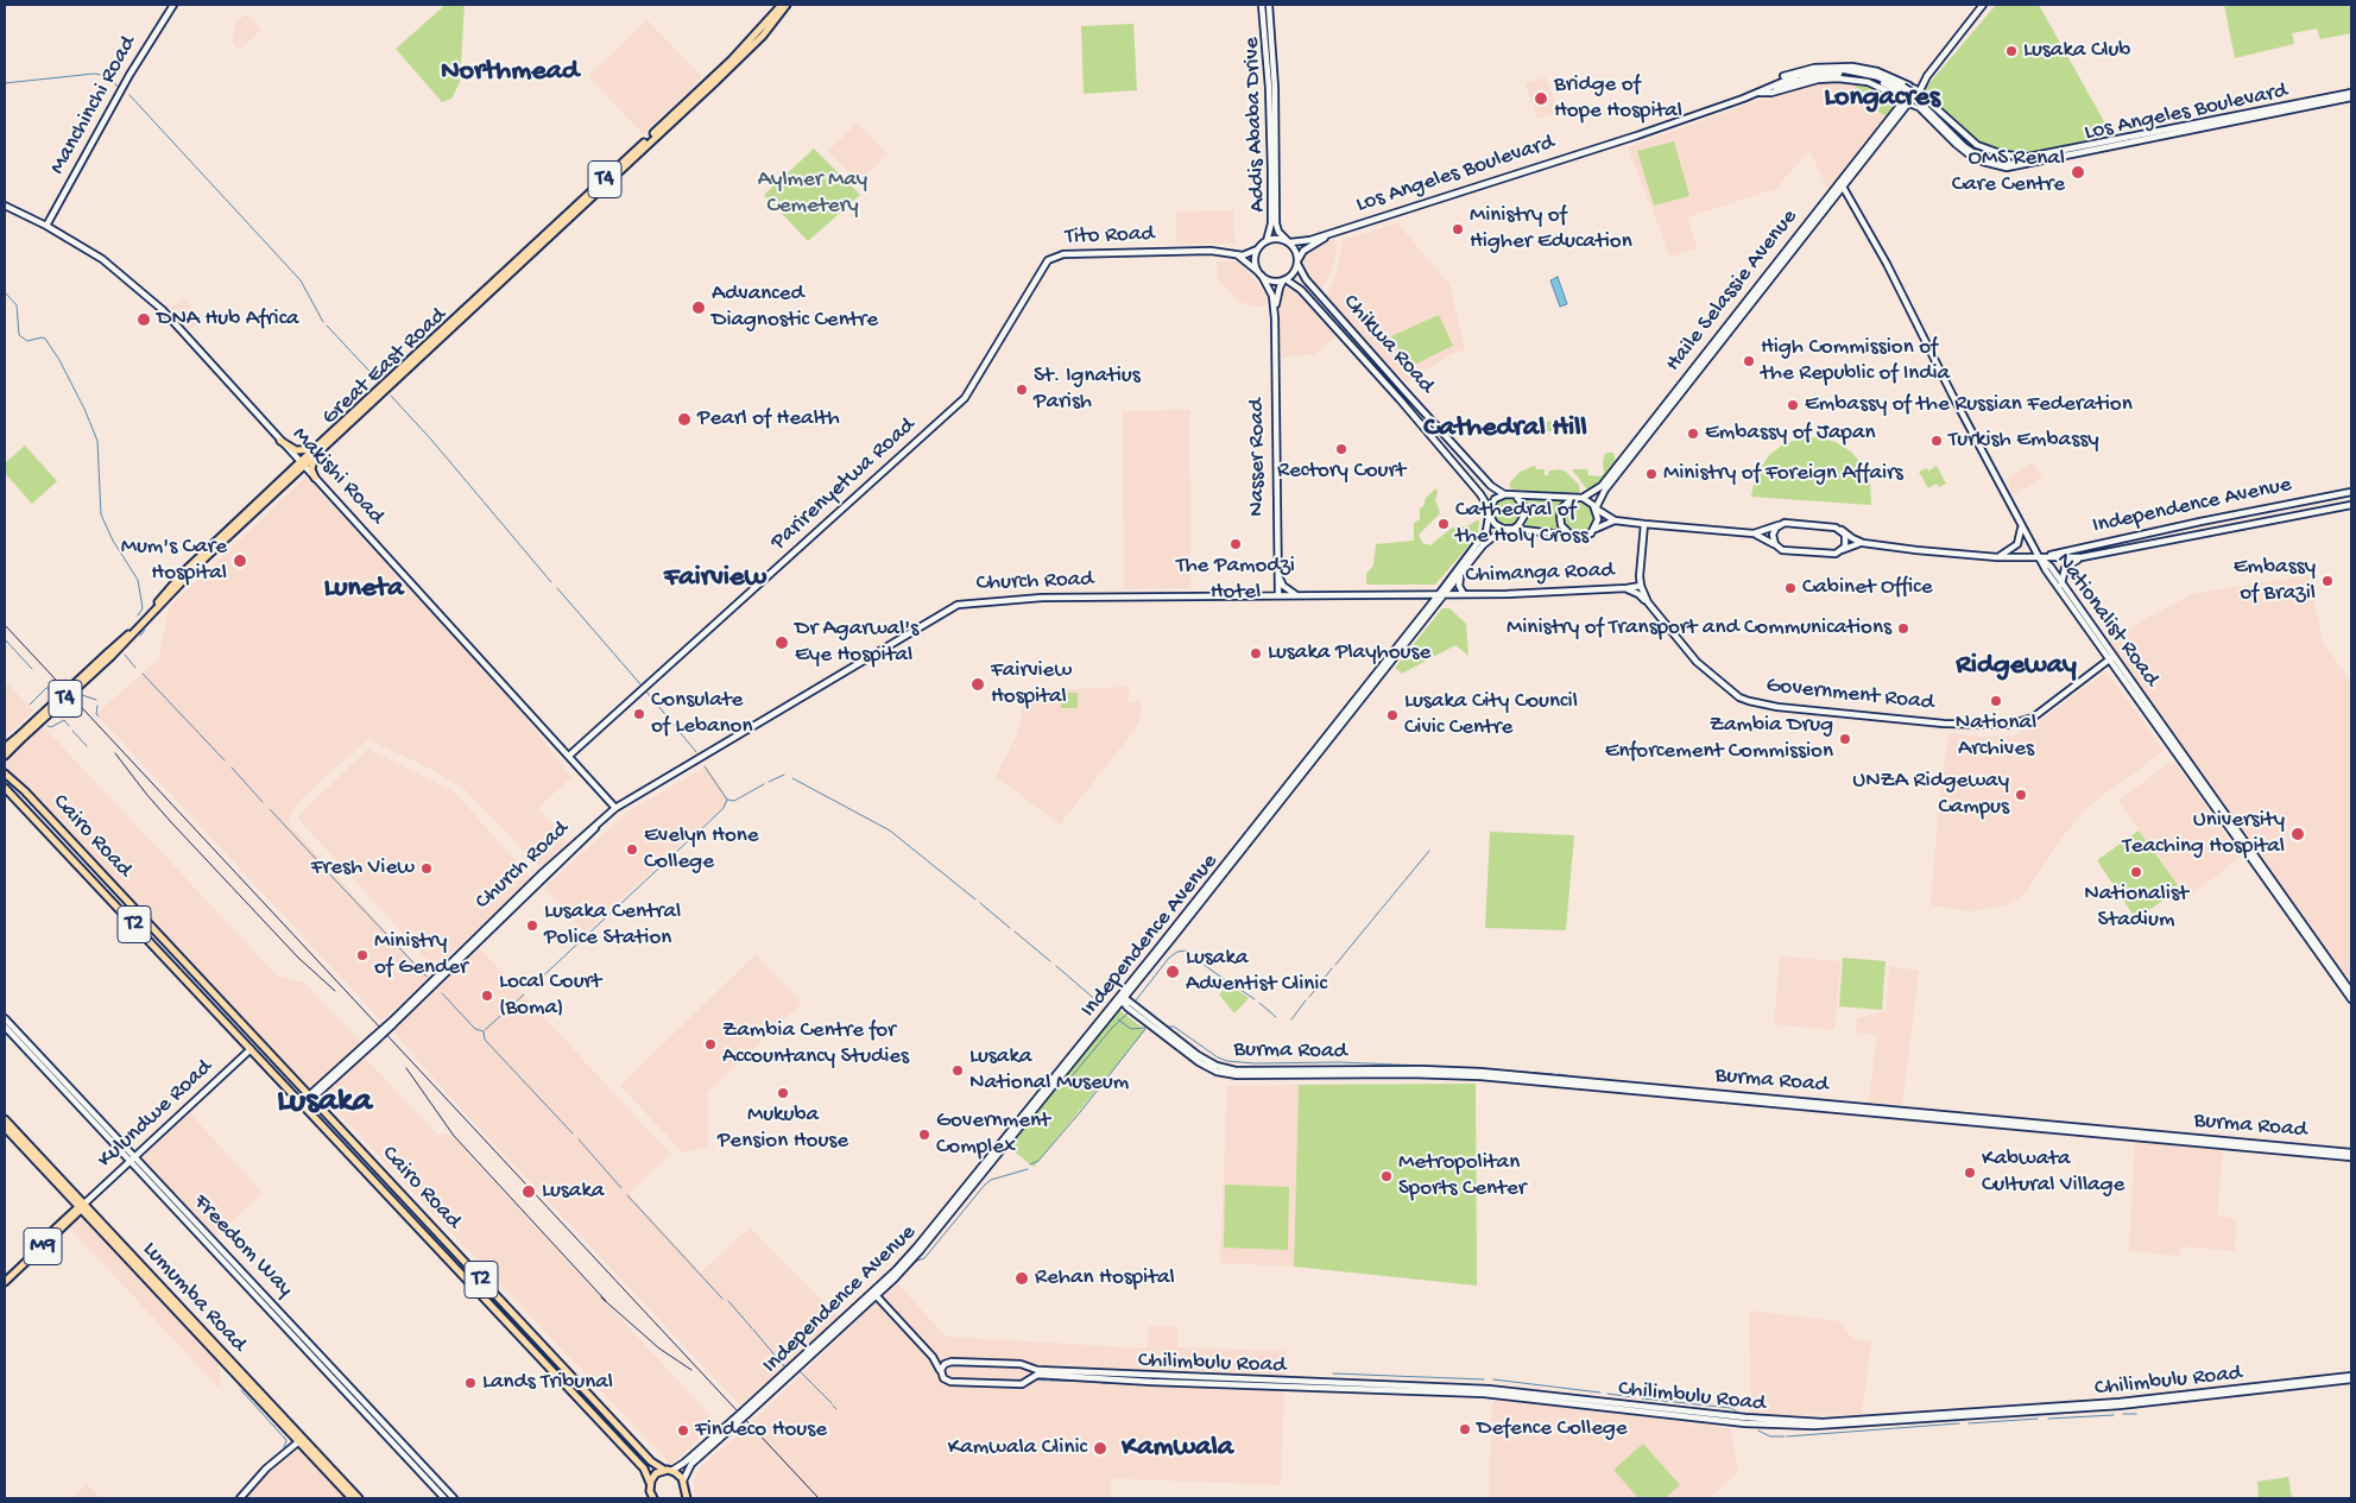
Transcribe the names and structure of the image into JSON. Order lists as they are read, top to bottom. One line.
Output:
{"streets":{"main road":["Manchinchi Road","Los Angeles Boulevard","Addis Ababa Drive","T4","Tito Road","Haile Selassie Avenue","Chikwa Road","Great East Road","Nasser Road","Makishi Road","Parirenyetwa Road","Independence Avenue","Chimanga Road","Church Road","Nationalist Road","Government Road","Cairo Road","T2","Burma Road","Kulundwe Road","M9","Freedom Way","Lumumba Road","Chilimbulu Road"]},"crossings":[["Manchinchi Road","Makishi Road"],["Los Angeles Boulevard","Addis Ababa Drive"],["Los Angeles Boulevard","Tito Road"],["Los Angeles Boulevard","Haile Selassie Avenue"],["Los Angeles Boulevard","Chikwa Road"],["Los Angeles Boulevard","Nasser Road"],["Addis Ababa Drive","Tito Road"],["Addis Ababa Drive","Chikwa Road"],["Addis Ababa Drive","Nasser Road"],["Tito Road","Chikwa Road"],["Tito Road","Nasser Road"],["Tito Road","Parirenyetwa Road"],["Haile Selassie Avenue","Independence Avenue"],["Chikwa Road","Nasser Road"],["Chikwa Road","Independence Avenue"],["Great East Road","Makishi Road"],["Nasser Road","Church Road"],["Makishi Road","Parirenyetwa Road"],["Makishi Road","Church Road"],["Independence Avenue","Chimanga Road"],["Independence Avenue","Church Road"],["Independence Avenue","Nationalist Road"],["Independence Avenue","Government Road"],["Independence Avenue","Cairo Road"],["Independence Avenue","Burma Road"],["Independence Avenue","Chilimbulu Road"],["Chimanga Road","Church Road"],["Chimanga Road","Government Road"],["Church Road","Cairo Road"],["Nationalist Road","Government Road"],["Cairo Road","Kulundwe Road"],["Kulundwe Road","M9"],["Kulundwe Road","Freedom Way"],["Kulundwe Road","Lumumba Road"],["M9","Lumumba Road"]],"districts":["Northmead","Longacres","Cathedral Hill","Fairview","Luneta","Ridgeway","Lusaka","Kamwala"],"parks":["Aylmer May Cemetery"],"places":["Lusaka Club","Bridge of Hope Hospital","OMS Renal Care Centre","Ministry of Higher Education","Advanced Diagnostic Centre","DNA Hub Africa","High Commission of the Republic of India","St. Ignatius Parish","Embassy of the Russian Federation","Pearl of Health","Embassy of Japan","Turkish Embassy","Rectory Court","Ministry of Foreign Affairs","Cathedral of the Holy Cross","The Pamodzi Hotel","Mum's Care Hospital","Embassy of Brazil","Cabinet Office","Ministry of Transport and Communications","Dr Agarwal's Eye Hospital","Lusaka Playhouse","Fairview Hospital","National Archives","Consulate of Lebanon","Lusaka City Council Civic Centre","Zambia Drug Enforcement Commission","UNZA Ridgeway Campus","University Teaching Hospital","Evelyn Hone College","Fresh View","Nationalist Stadium","Lusaka Central Police Station","Ministry of Gender","Lusaka Adventist Clinic","Local Court (Boma)","Zambia Centre for Accountancy Studies","Lusaka National Museum","Mukuba Pension House","Government Complex","Kabwata Cultural Village","Metropolitan Sports Center","Lusaka","Rehan Hospital","Lands Tribunal","Defence College","Findeco House","Kamwala Clinic"]}
